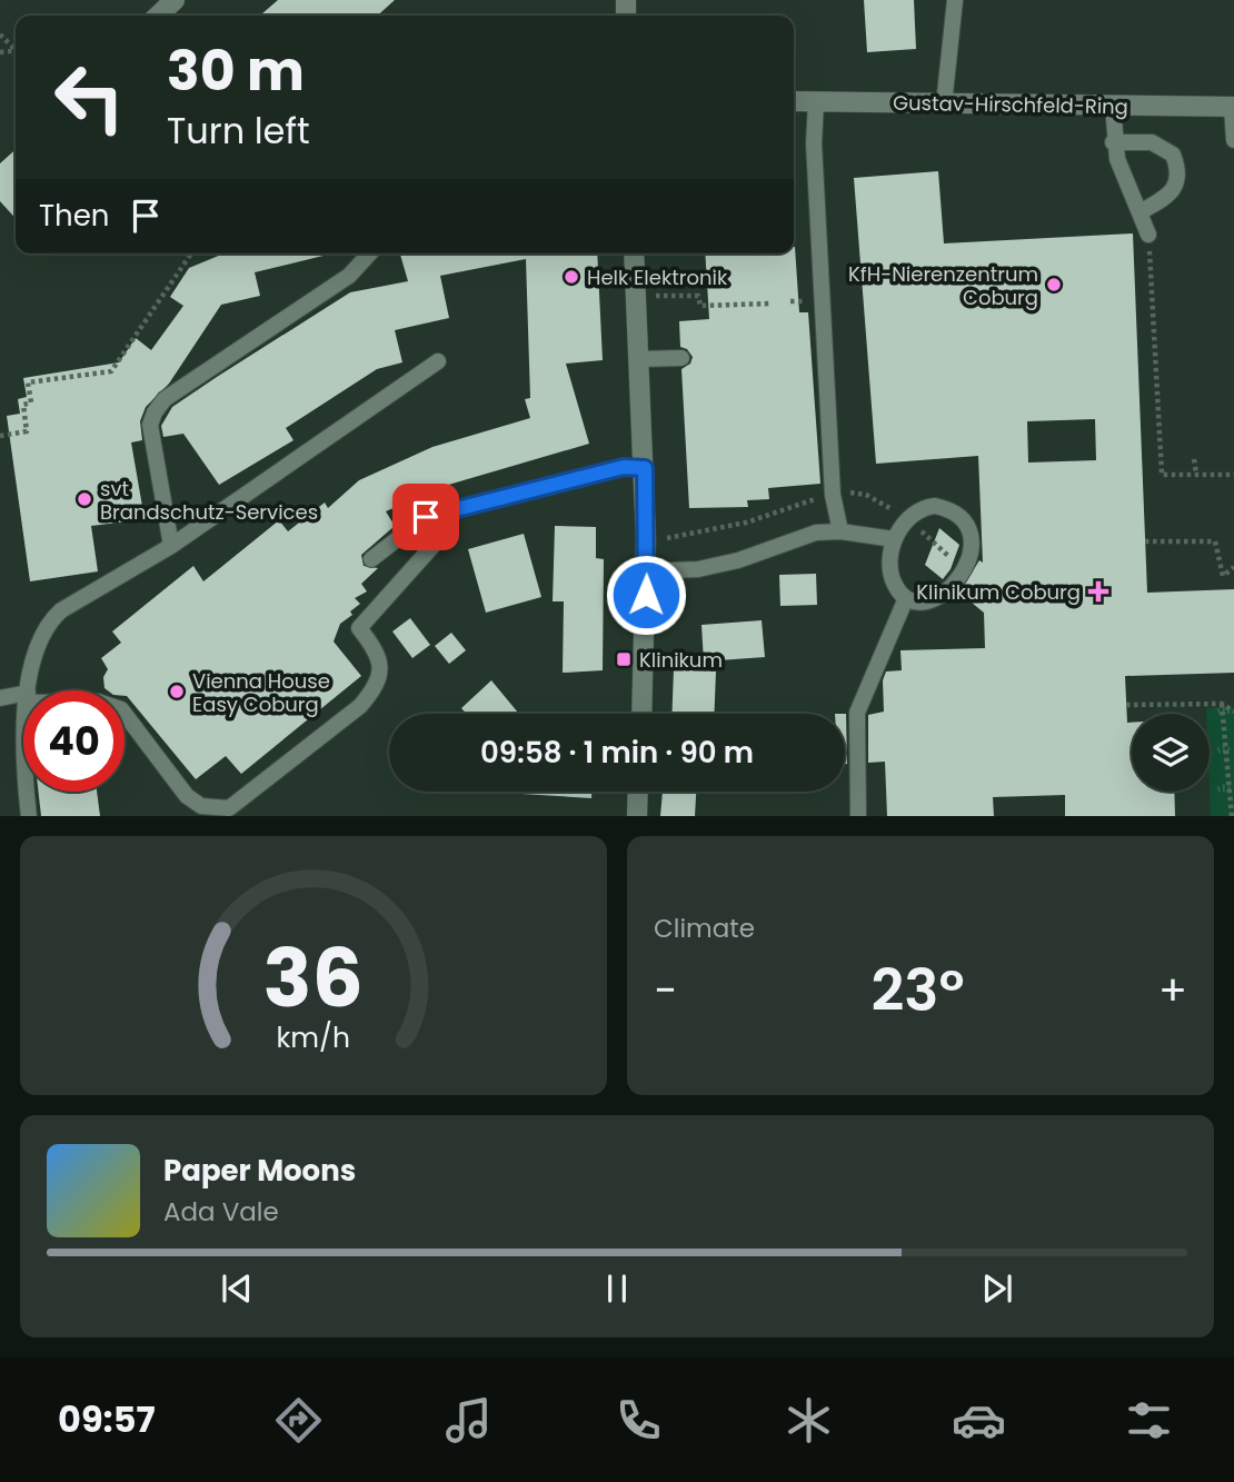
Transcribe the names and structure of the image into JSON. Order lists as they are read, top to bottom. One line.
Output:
{"streets":{"street":["Gustav-Hirschfeld-Ring"]},"places":{"other":["Helk Elektronik","KfH-Nierenzentrum Coburg","svt Brandschutz-Services","Vienna House Easy Coburg"],"health":["Klinikum Coburg"],"transit":["Klinikum"]},"page":{"turn":["30 m","Turn left"],"then":"Then","limit":"40","trip":"09:58 · 1 min · 90 m","tile":"Climate","heat":["−","23°","+"],"song":["Paper Moons","Ada Vale"],"tabs":"09:57","gauge":["36","km/h"]}}
